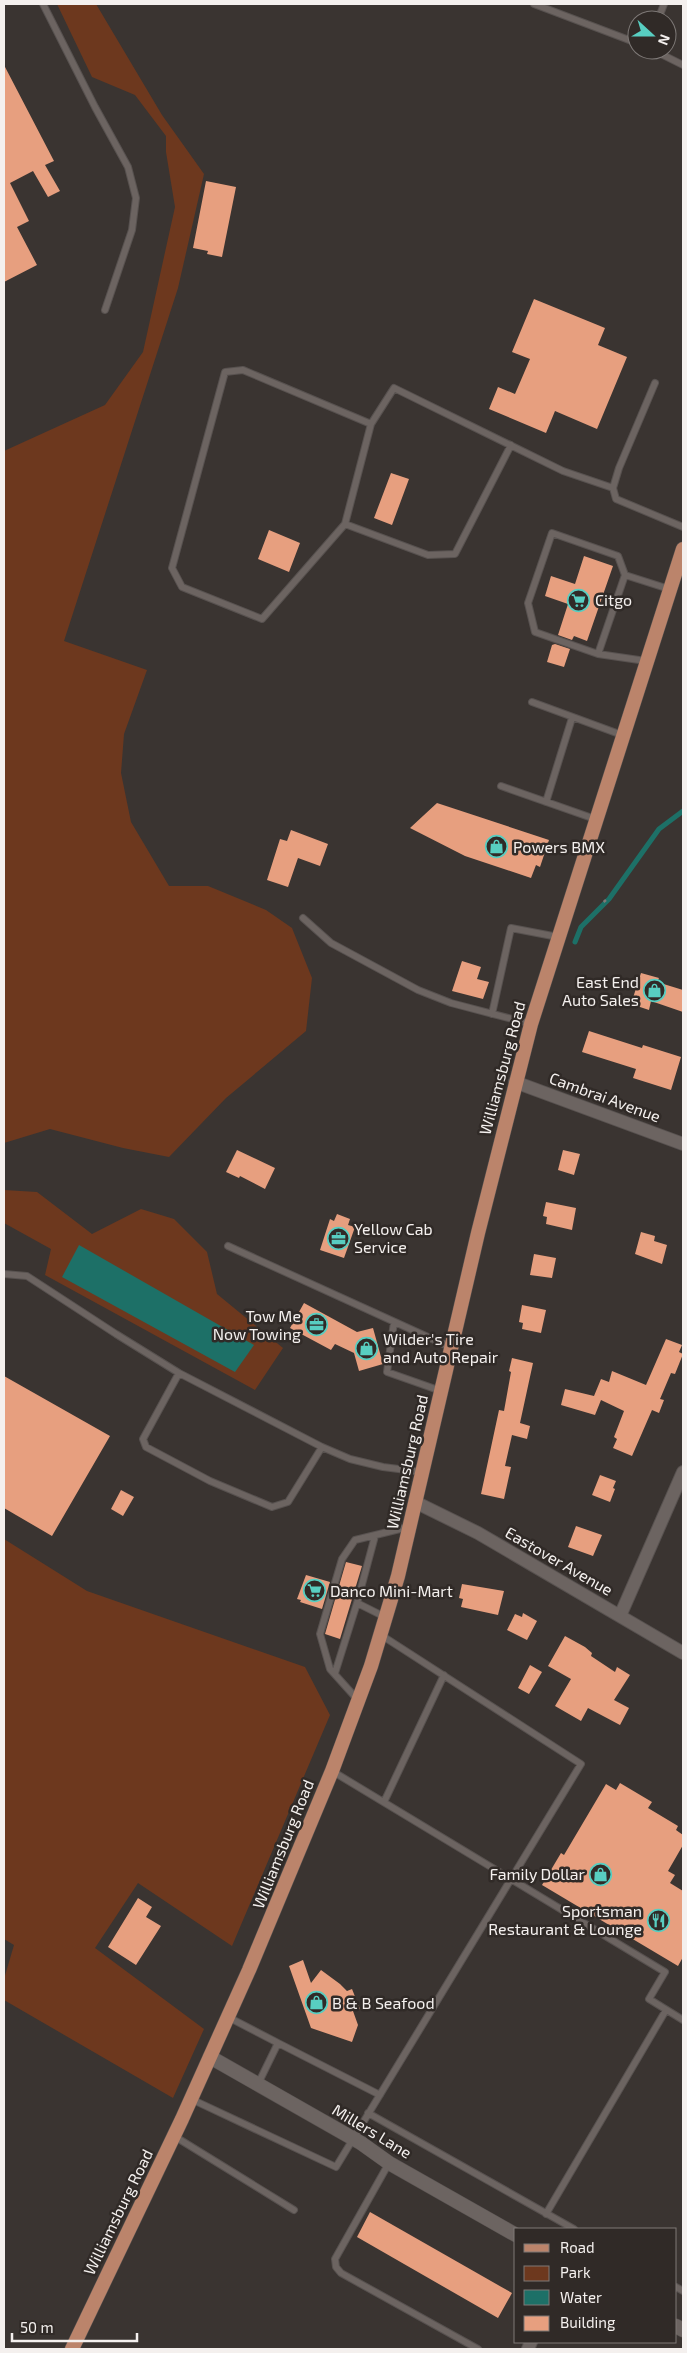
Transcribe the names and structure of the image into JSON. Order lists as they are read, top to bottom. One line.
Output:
{"streets":{"main road":["Williamsburg Road"],"street":["Cambrai Avenue","Eastover Avenue","Millers Lane"]},"crossings":[["Williamsburg Road","Cambrai Avenue"],["Williamsburg Road","Eastover Avenue"],["Williamsburg Road","Millers Lane"]],"places":{"supermarket":["Citgo","Danco Mini-Mart"],"shop":["Powers BMX","East End Auto Sales","Wilder's Tire and Auto Repair","Family Dollar","B & B Seafood"],"office":["Yellow Cab Service","Tow Me Now Towing"],"restaurant":["Sportsman Restaurant & Lounge"]},"legend":["Road","Park","Water","Building"],"scale_bar":"50 m","north":"right"}
